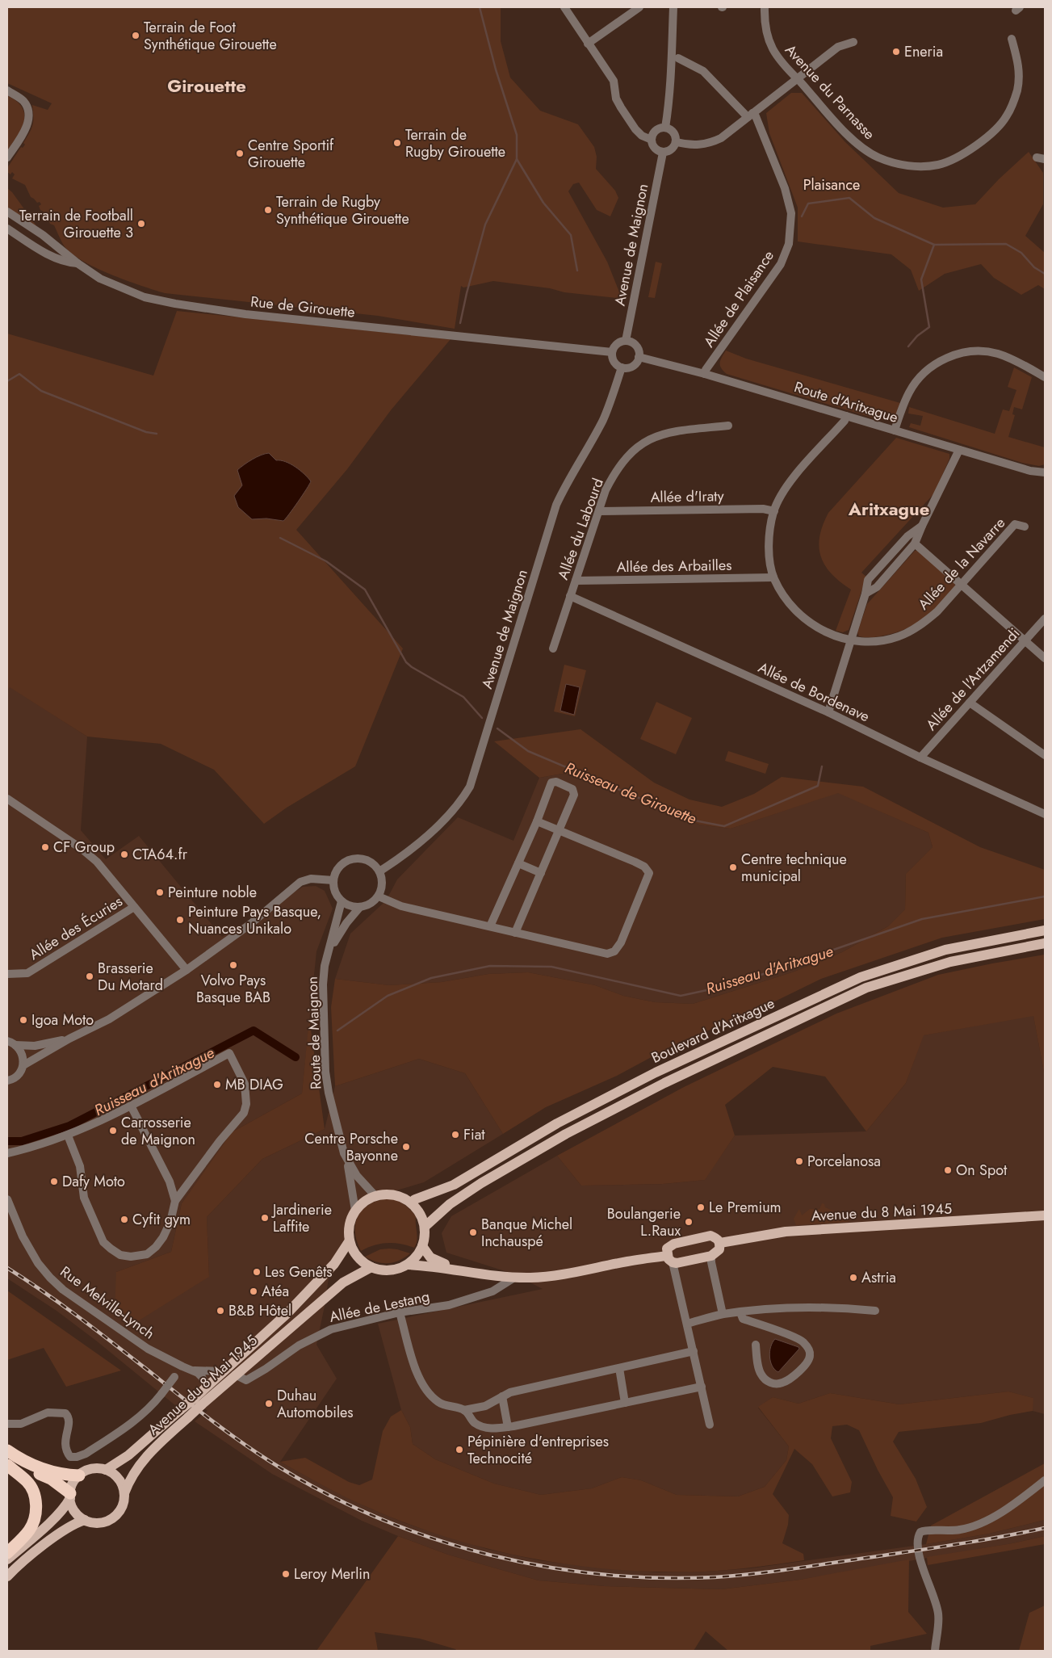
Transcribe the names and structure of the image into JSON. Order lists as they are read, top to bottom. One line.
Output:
{"streets":{"main road":["Boulevard d'Aritxague","Avenue du 8 Mai 1945"],"street":["Avenue du Parnasse","Avenue de Maignon","Allée de Plaisance","Rue de Girouette","Route d'Aritxague","Allée d'Iraty","Allée du Labourd","Allée de la Navarre","Allée des Arbailles","Allée de l'Artzamendi","Allée de Bordenave","Allée des Écuries","Route de Maignon","Rue Melville-Lynch","Allée de Lestang"]},"crossings":[["Avenue de Maignon","Rue de Girouette"],["Avenue de Maignon","Route d'Aritxague"],["Avenue de Maignon","Route de Maignon"],["Allée de Plaisance","Route d'Aritxague"],["Rue de Girouette","Route d'Aritxague"],["Route d'Aritxague","Allée de la Navarre"],["Allée d'Iraty","Allée du Labourd"],["Allée d'Iraty","Allée de la Navarre"],["Allée du Labourd","Allée des Arbailles"],["Allée du Labourd","Allée de Bordenave"],["Allée de la Navarre","Allée des Arbailles"],["Allée de l'Artzamendi","Allée de Bordenave"],["Boulevard d'Aritxague","Route de Maignon"],["Boulevard d'Aritxague","Avenue du 8 Mai 1945"],["Route de Maignon","Avenue du 8 Mai 1945"],["Avenue du 8 Mai 1945","Rue Melville-Lynch"],["Avenue du 8 Mai 1945","Allée de Lestang"]],"districts":["Girouette","Aritxague"],"water":["Ruisseau de Girouette","Ruisseau d'Aritxague"],"parks":["Plaisance"],"places":["Terrain de Foot Synthétique Girouette","Eneria","Terrain de Rugby Girouette","Centre Sportif Girouette","Terrain de Rugby Synthétique Girouette","Terrain de Football Girouette 3","CF Group","CTA64.fr","Centre technique municipal","Peinture noble","Peinture Pays Basque, Nuances Unikalo","Volvo Pays Basque BAB","Brasserie Du Motard","Igoa Moto","MB DIAG","Carrosserie de Maignon","Fiat","Centre Porsche Bayonne","Porcelanosa","On Spot","Dafy Moto","Le Premium","Jardinerie Laffite","Cyfit gym","Boulangerie L.Raux","Banque Michel Inchauspé","Les Genêts","Astria","Atéa","B&B Hôtel","Duhau Automobiles","Pépinière d'entreprises Technocité","Leroy Merlin"]}
